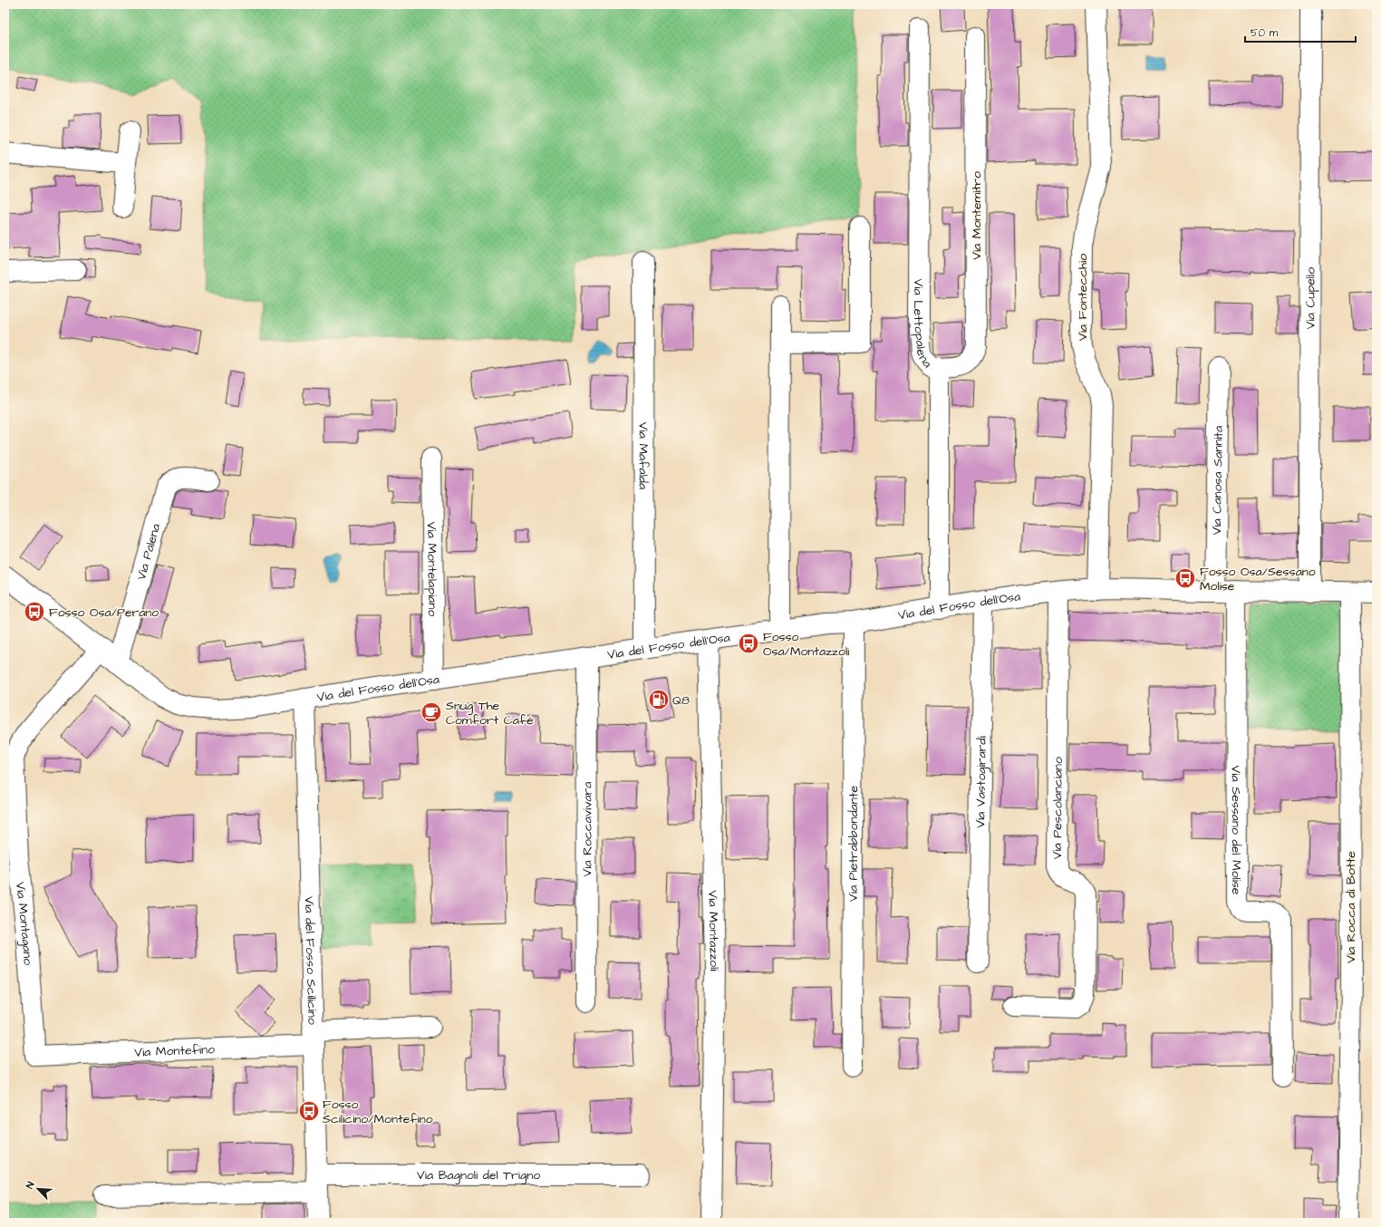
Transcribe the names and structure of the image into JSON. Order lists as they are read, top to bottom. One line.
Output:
{"streets":{"street":["Via Montemitro","Via Fontecchio","Via Cupello","Via Lettopalena","Via Mafalda","Via Canosa Sannita","Via Palena","Via Montelapiano","Via del Fosso dell'Osa","Via Vastogirardi","Via Pescolanciano","Via Roccavivara","Via Sessano del Molise","Via Pietrabbondante","Via Rocca di Botte","Via Montagano","Via Montazzoli","Via del Fosso Scilicino","Via Montefino","Via Bagnoli del Trigno"]},"crossings":[["Via Montemitro","Via Lettopalena"],["Via Fontecchio","Via del Fosso dell'Osa"],["Via Cupello","Via del Fosso dell'Osa"],["Via Lettopalena","Via del Fosso dell'Osa"],["Via Mafalda","Via del Fosso dell'Osa"],["Via Canosa Sannita","Via del Fosso dell'Osa"],["Via Palena","Via del Fosso dell'Osa"],["Via Montelapiano","Via del Fosso dell'Osa"],["Via del Fosso dell'Osa","Via Vastogirardi"],["Via del Fosso dell'Osa","Via Pescolanciano"],["Via del Fosso dell'Osa","Via Roccavivara"],["Via del Fosso dell'Osa","Via Sessano del Molise"],["Via del Fosso dell'Osa","Via Pietrabbondante"],["Via del Fosso dell'Osa","Via Rocca di Botte"],["Via del Fosso dell'Osa","Via Montagano"],["Via del Fosso dell'Osa","Via Montazzoli"],["Via del Fosso dell'Osa","Via del Fosso Scilicino"],["Via Montagano","Via Montefino"],["Via del Fosso Scilicino","Via Montefino"],["Via del Fosso Scilicino","Via Bagnoli del Trigno"]],"places":{"bus stop":["Fosso Osa/Sessano Molise","Fosso Osa/Perano","Fosso Osa/Montazzoli","Fosso Scilicino/Montefino"],"fuel station":["Q8"],"cafe":["Snug The Comfort Café"]},"scale_bar":"50 m","north":"top left"}
